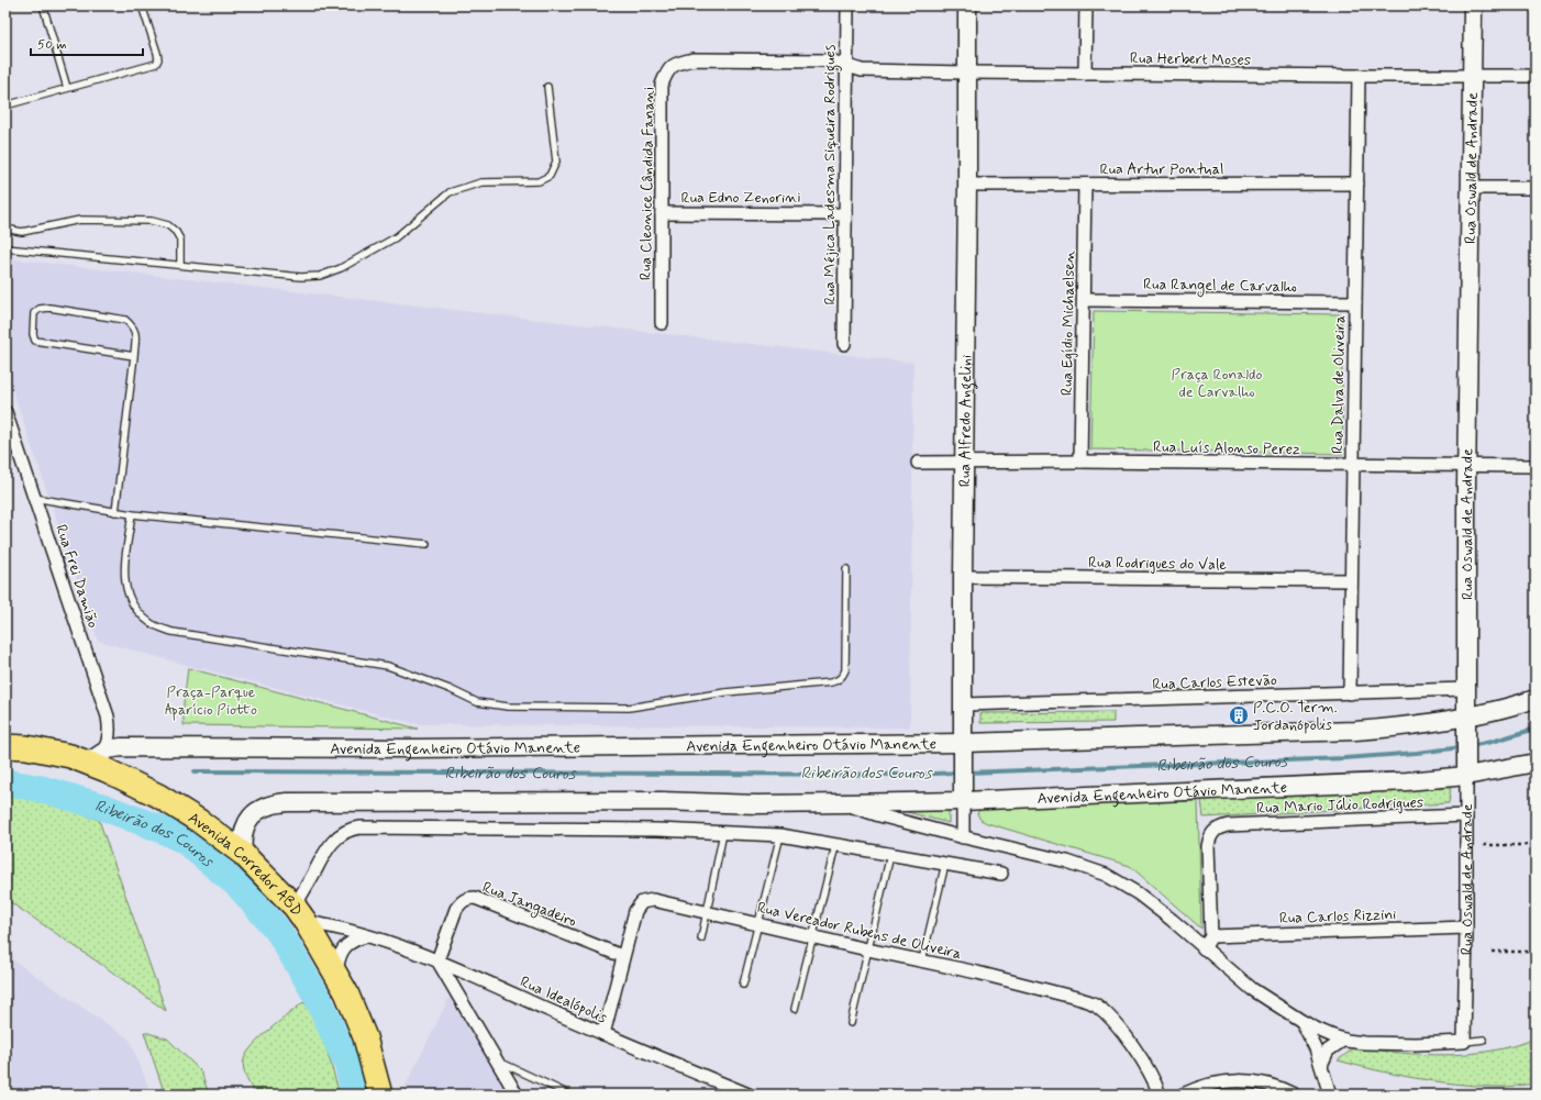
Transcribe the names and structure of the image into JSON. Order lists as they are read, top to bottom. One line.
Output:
{"streets":{"highway":["Avenida Corredor ABD"],"main road":["Rua Oswald de Andrade","Rua Alfredo Angelini","Avenida Engenheiro Otávio Manente"],"street":["Rua Herbert Moses","Rua Artur Pontual","Rua Méjica Ladesma Siqueira Rodrigues","Rua Cleonice Cândida Fanani","Rua Edno Zenorini","Rua Rangel de Carvalho","Rua Egídio Michaelsen","Rua Dalva de Oliveira","Rua Luís Alonso Perez","Rua Rodrigues do Vale","Rua Frei Damião","Rua Carlos Estevão","Rua Mario Júlio Rodrigues","Rua Jangadeiro","Rua Carlos Rizzini","Rua Vereador Rubens de Oliveira","Rua Idealópolis"]},"crossings":[["Rua Herbert Moses","Rua Oswald de Andrade"],["Rua Herbert Moses","Rua Méjica Ladesma Siqueira Rodrigues"],["Rua Herbert Moses","Rua Cleonice Cândida Fanani"],["Rua Herbert Moses","Rua Dalva de Oliveira"],["Rua Herbert Moses","Rua Alfredo Angelini"],["Rua Artur Pontual","Rua Egídio Michaelsen"],["Rua Artur Pontual","Rua Dalva de Oliveira"],["Rua Artur Pontual","Rua Alfredo Angelini"],["Rua Oswald de Andrade","Rua Luís Alonso Perez"],["Rua Oswald de Andrade","Rua Carlos Estevão"],["Rua Oswald de Andrade","Avenida Engenheiro Otávio Manente"],["Rua Oswald de Andrade","Rua Mario Júlio Rodrigues"],["Rua Oswald de Andrade","Rua Carlos Rizzini"],["Rua Méjica Ladesma Siqueira Rodrigues","Rua Cleonice Cândida Fanani"],["Rua Méjica Ladesma Siqueira Rodrigues","Rua Edno Zenorini"],["Rua Cleonice Cândida Fanani","Rua Edno Zenorini"],["Rua Rangel de Carvalho","Rua Egídio Michaelsen"],["Rua Rangel de Carvalho","Rua Dalva de Oliveira"],["Rua Egídio Michaelsen","Rua Luís Alonso Perez"],["Rua Dalva de Oliveira","Rua Luís Alonso Perez"],["Rua Dalva de Oliveira","Rua Rodrigues do Vale"],["Rua Dalva de Oliveira","Rua Carlos Estevão"],["Rua Alfredo Angelini","Rua Luís Alonso Perez"],["Rua Alfredo Angelini","Rua Rodrigues do Vale"],["Rua Alfredo Angelini","Rua Carlos Estevão"],["Rua Alfredo Angelini","Avenida Engenheiro Otávio Manente"],["Rua Frei Damião","Avenida Engenheiro Otávio Manente"],["Rua Frei Damião","Avenida Corredor ABD"],["Avenida Engenheiro Otávio Manente","Avenida Corredor ABD"],["Rua Mario Júlio Rodrigues","Rua Carlos Rizzini"],["Avenida Corredor ABD","Rua Idealópolis"],["Rua Jangadeiro","Rua Vereador Rubens de Oliveira"],["Rua Jangadeiro","Rua Idealópolis"],["Rua Vereador Rubens de Oliveira","Rua Idealópolis"]],"water":["Ribeirão dos Couros"],"parks":["Praça Ronaldo de Carvalho","Praça-Parque Aparício Piotto"],"places":{"building":["P.C.O. Term. Jordanópolis"]},"scale_bar":"50 m"}
